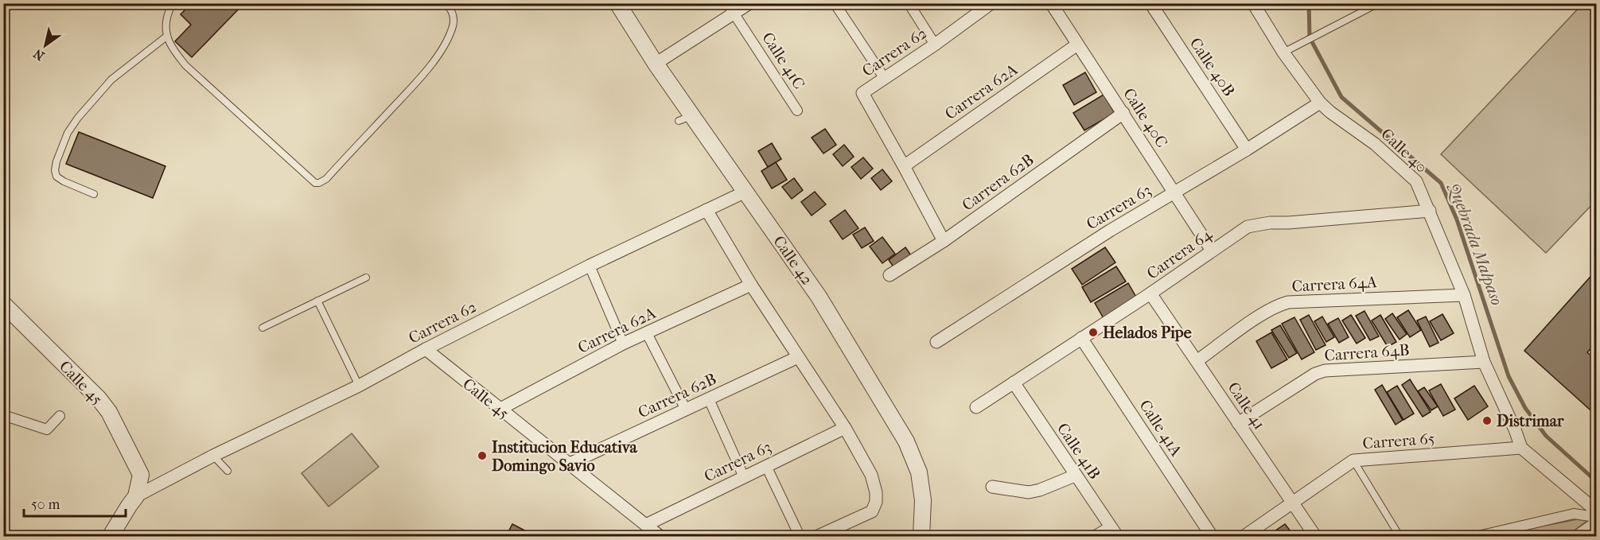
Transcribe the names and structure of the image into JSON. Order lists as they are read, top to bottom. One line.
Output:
{"streets":{"street":["Carrera 62","Calle 41C","Calle 40B","Carrera 62A","Calle 40C","Calle 40","Carrera 62B","Carrera 63","Carrera 64","Calle 42","Carrera 64A","Carrera 64B","Calle 45","Calle 41","Calle 41A","Carrera 65","Calle 41B"]},"crossings":[["Carrera 62","Carrera 62A"],["Carrera 62","Calle 42"],["Carrera 62","Calle 45"],["Calle 40B","Carrera 63"],["Carrera 62A","Calle 40C"],["Carrera 62A","Calle 45"],["Calle 40C","Carrera 62B"],["Calle 40C","Carrera 63"],["Calle 40C","Carrera 64"],["Calle 40","Carrera 63"],["Calle 40","Carrera 64"],["Calle 40","Carrera 64A"],["Calle 40","Carrera 64B"],["Calle 40","Carrera 65"],["Carrera 62B","Calle 45"],["Carrera 63","Calle 45"],["Carrera 64","Calle 41"],["Carrera 64","Calle 41A"],["Carrera 64","Calle 41B"],["Carrera 64A","Calle 41"],["Carrera 64B","Calle 41"],["Calle 41","Carrera 65"]],"water":["Quebrada Malpaso"],"places":["Helados Pipe","Distrimar","Institucion Educativa Domingo Savio"],"scale_bar":"50 m","north":"bottom left"}
